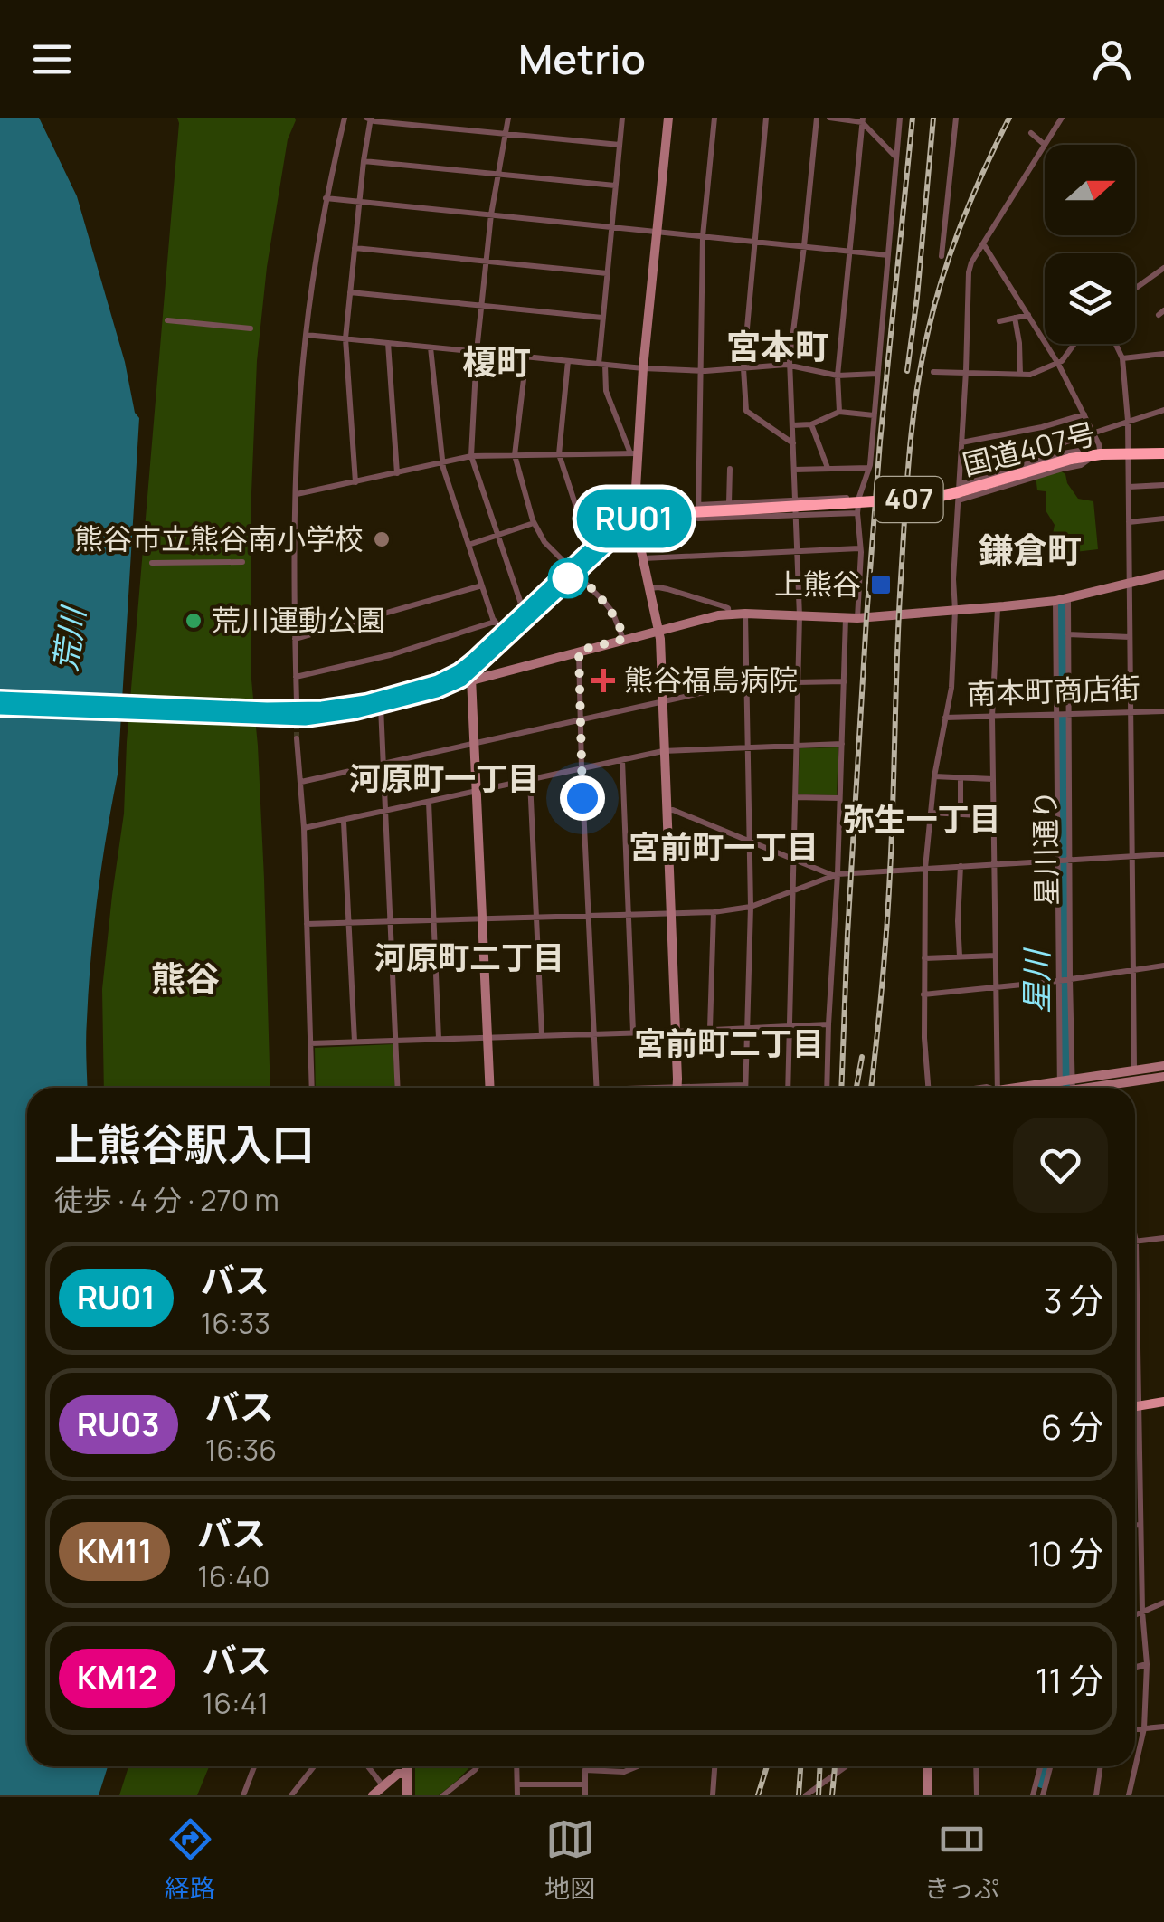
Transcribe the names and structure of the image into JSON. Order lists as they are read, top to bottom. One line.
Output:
{"streets":{"highway":["国道407号","407"],"street":["南本町商店街","星川通り"]},"crossings":[["南本町商店街","星川通り"]],"districts":["宮本町","榎町","鎌倉町","河原町一丁目","弥生一丁目","宮前町一丁目","河原町二丁目","熊谷","宮前町二丁目"],"water":["荒川","星川"],"places":{"other":["熊谷市立熊谷南小学校","荒川運動公園"],"transit":["上熊谷"],"health":["熊谷福島病院"]},"lines":["bus line RU01"],"north":"right","page":{"header":"Metrio","on_map":"RU01","heading":["上熊谷駅入口","徒歩 · 4 分 · 270 m"],"list":[{"mark":"RU01","name":"バス","note":"16:33","value":"3 分"},{"mark":"RU03","name":"バス","note":"16:36","value":"6 分"},{"mark":"KM11","name":"バス","note":"16:40","value":"10 分"},{"mark":"KM12","name":"バス","note":"16:41","value":"11 分"}],"tabs":["経路","地図","きっぷ"]}}
